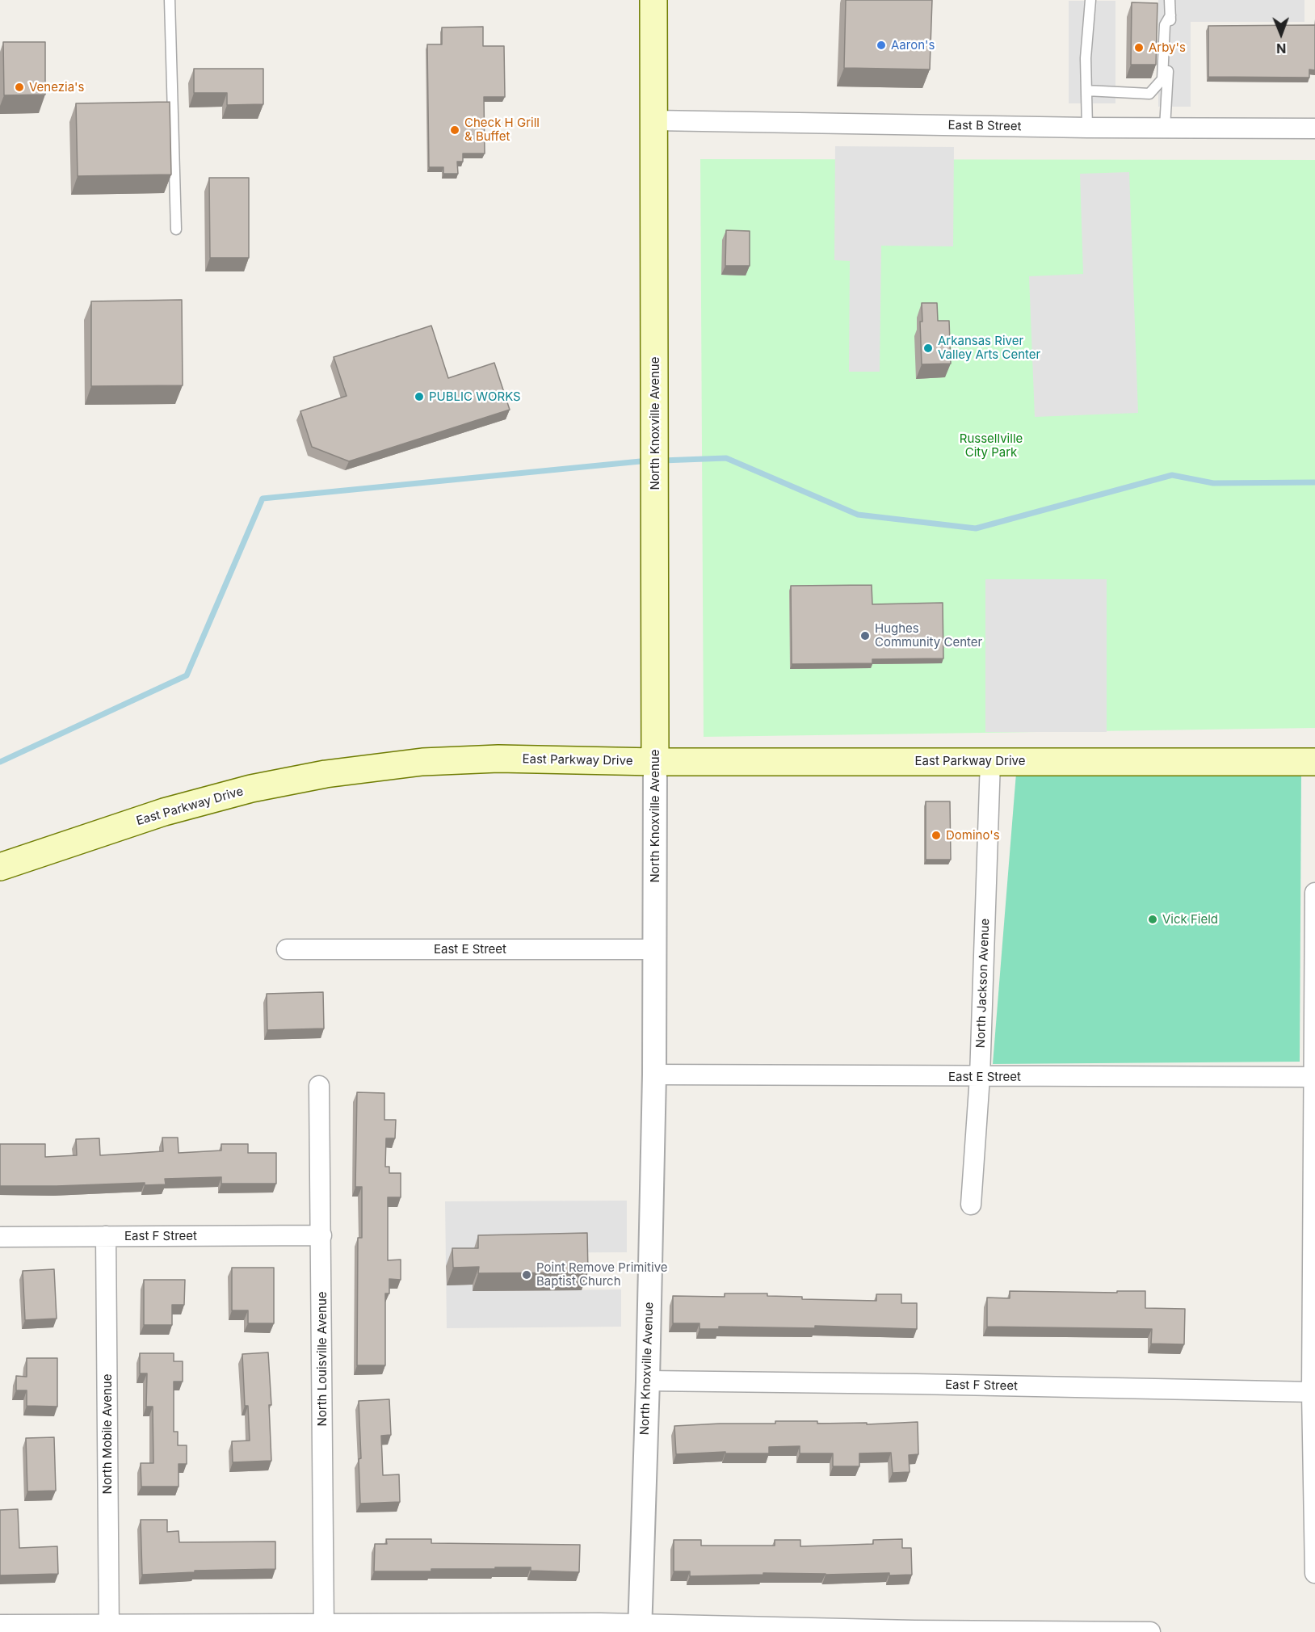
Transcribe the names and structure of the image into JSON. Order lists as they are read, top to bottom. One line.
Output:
{"streets":{"main road":["North Knoxville Avenue","East Parkway Drive"],"street":["East B Street","East E Street","North Jackson Avenue","East F Street","North Louisville Avenue","North Mobile Avenue"]},"crossings":[["East B Street","North Knoxville Avenue"],["North Knoxville Avenue","East Parkway Drive"],["North Knoxville Avenue","East E Street"],["North Knoxville Avenue","East F Street"],["East Parkway Drive","North Jackson Avenue"],["East E Street","North Jackson Avenue"],["East F Street","North Louisville Avenue"],["East F Street","North Mobile Avenue"]],"parks":["Russellville City Park"],"places":["Aaron's","Arby's","Venezia's","Check H Grill & Buffet","Arkansas River Valley Arts Center","PUBLIC WORKS","Hughes Community Center","Domino's","Vick Field","Point Remove Primitive Baptist Church"],"north":"bottom"}
